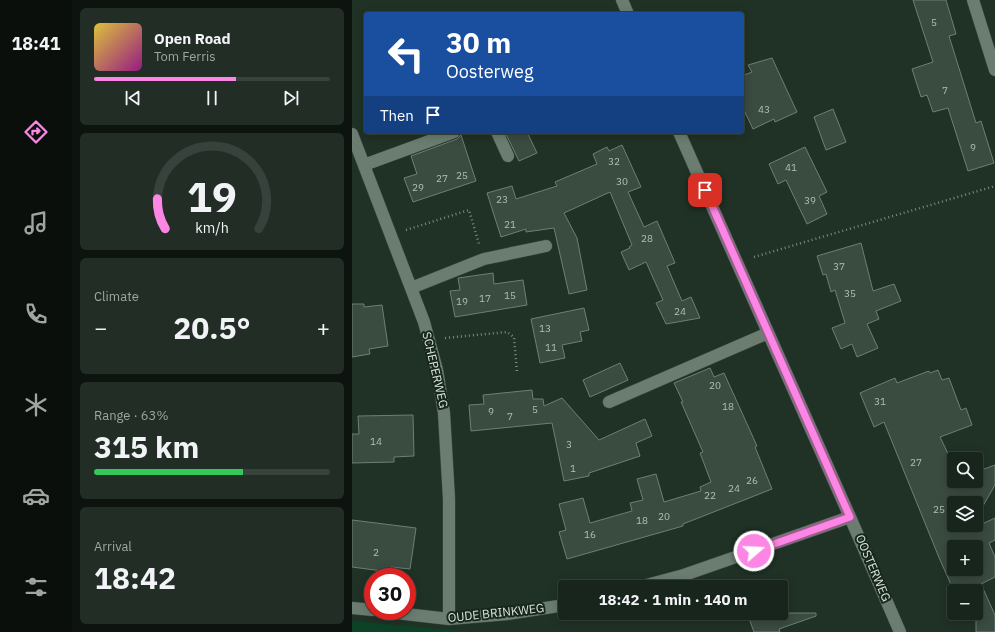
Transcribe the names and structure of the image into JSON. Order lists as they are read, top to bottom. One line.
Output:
{"streets":{"street":["SCHEPERWEG","OOSTERWEG","OUDE BRINKWEG"]},"crossings":[["SCHEPERWEG","OUDE BRINKWEG"]],"house_numbers":["5","7","43","9","32","41","25","27","30","29","23","39","21","28","37","35","15","17","19","24","13","11","20","31","18","5","9","7","14","3","27","1","26","24","22","25","20","18","16","2"],"page":{"tabs":"18:41","turn":["30 m","Oosterweg"],"song":["Open Road","Tom Ferris"],"then":"Then","tile":["Climate",["Range · 63%","315 km"],["Arrival","18:42"]],"heat":["−","20.5°","+"],"map_buttons":["+","−"],"limit":"30","trip":"18:42 · 1 min · 140 m","gauge":["19","km/h"]}}
